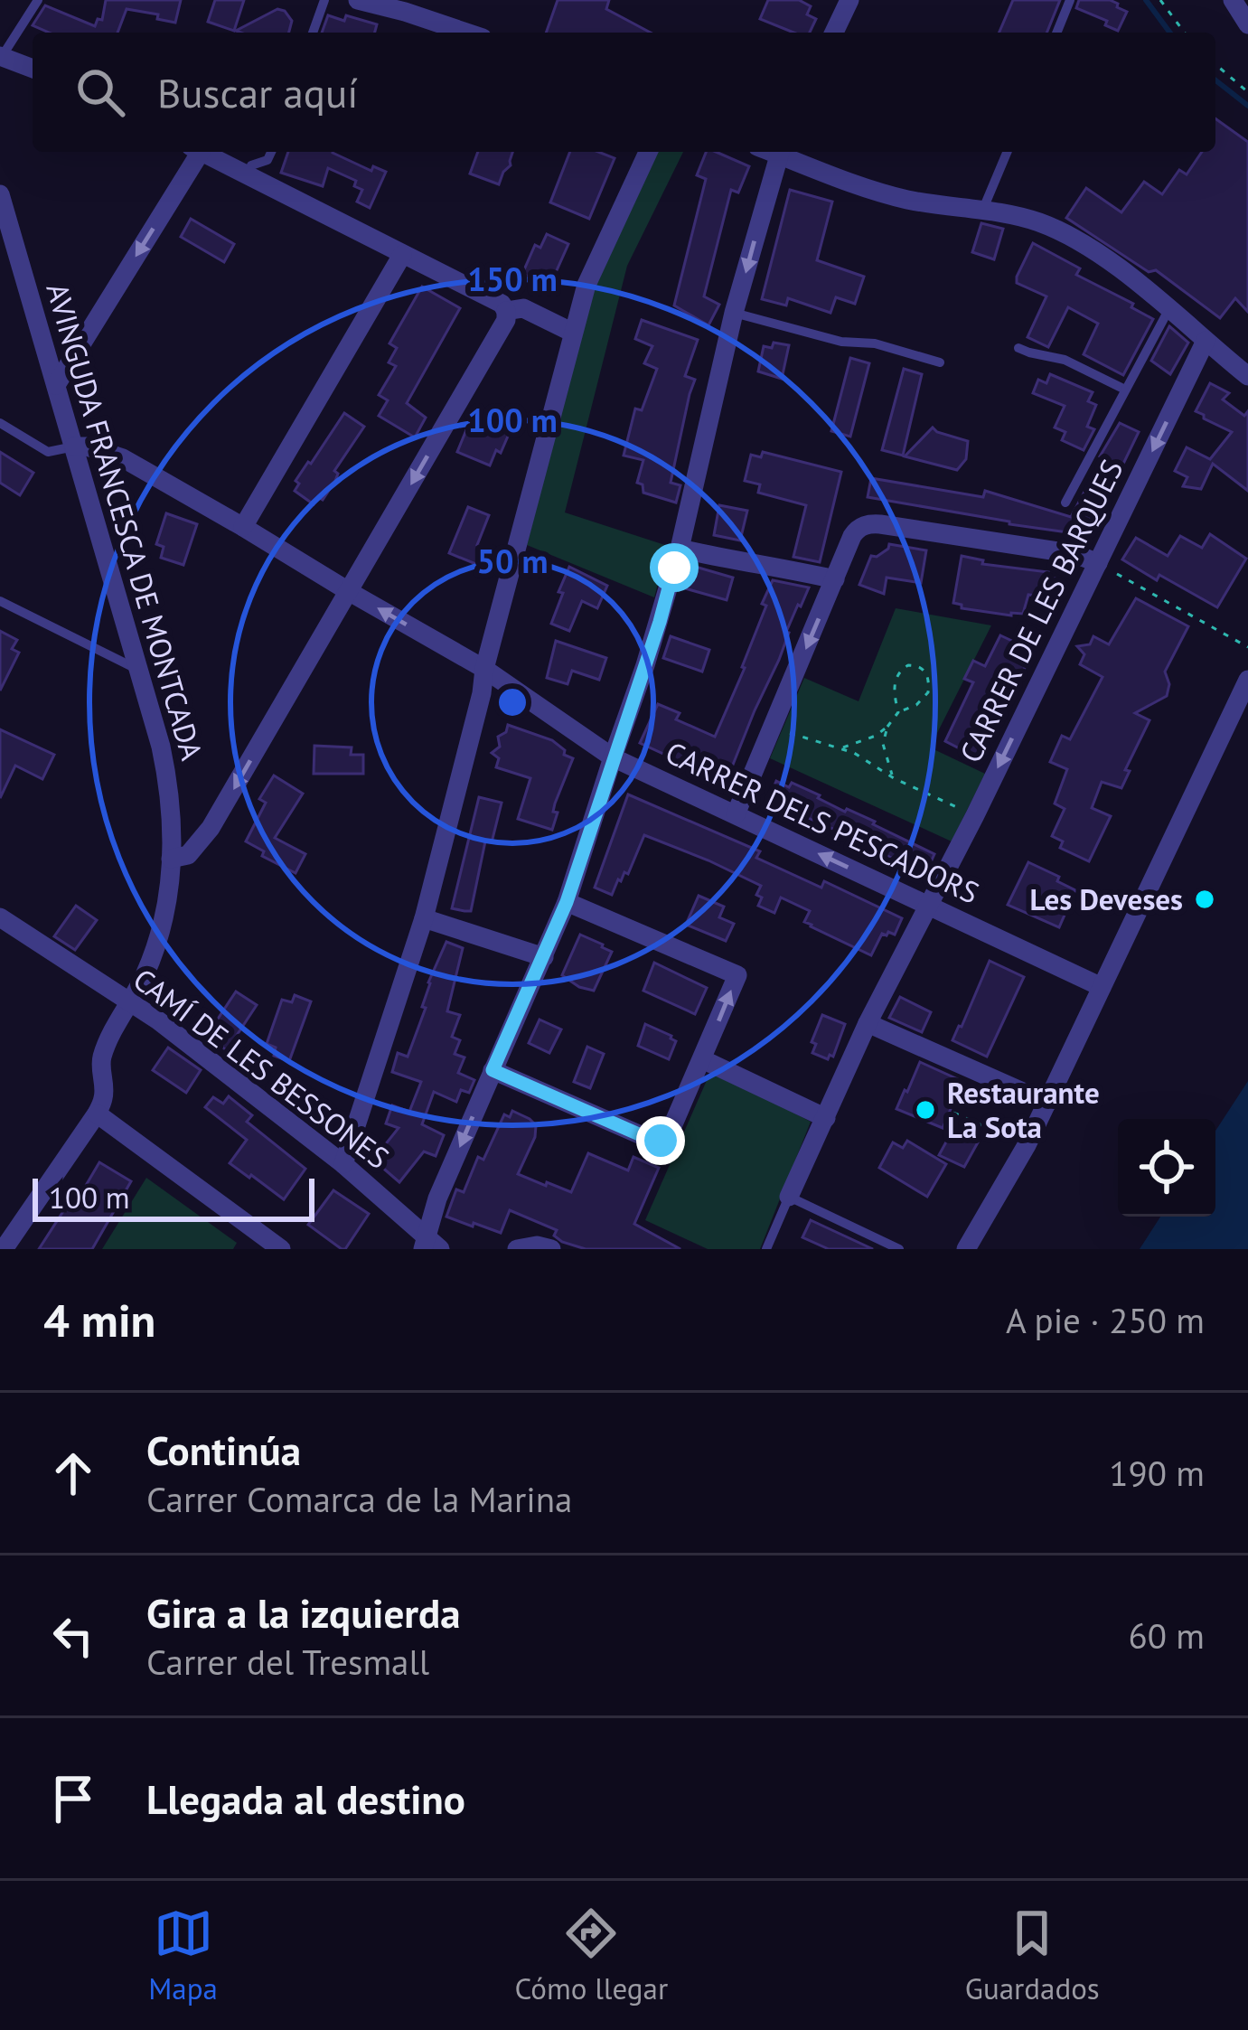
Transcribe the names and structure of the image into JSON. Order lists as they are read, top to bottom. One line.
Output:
{"streets":{"street":["AVINGUDA FRANCESCA DE MONTCADA","CARRER DE LES BARQUES","CARRER DELS PESCADORS","CAMÍ DE LES BESSONES"]},"crossings":[["AVINGUDA FRANCESCA DE MONTCADA","CARRER DELS PESCADORS"],["AVINGUDA FRANCESCA DE MONTCADA","CAMÍ DE LES BESSONES"],["CARRER DE LES BARQUES","CARRER DELS PESCADORS"]],"one_way":["CARRER DE LES BARQUES"],"places":["Les Deveses","Restaurante La Sota"],"scale_bar":"100 m","page":{"search":"Buscar aquí","scale":"100 m","heading":["4 min","A pie · 250 m"],"list":[["Continúa","Carrer Comarca de la Marina","190 m"],["Gira a la izquierda","Carrer del Tresmall","60 m"],"Llegada al destino"],"nav":["Mapa","Cómo llegar","Guardados"]},"rings":["150 m","100 m","50 m"]}
